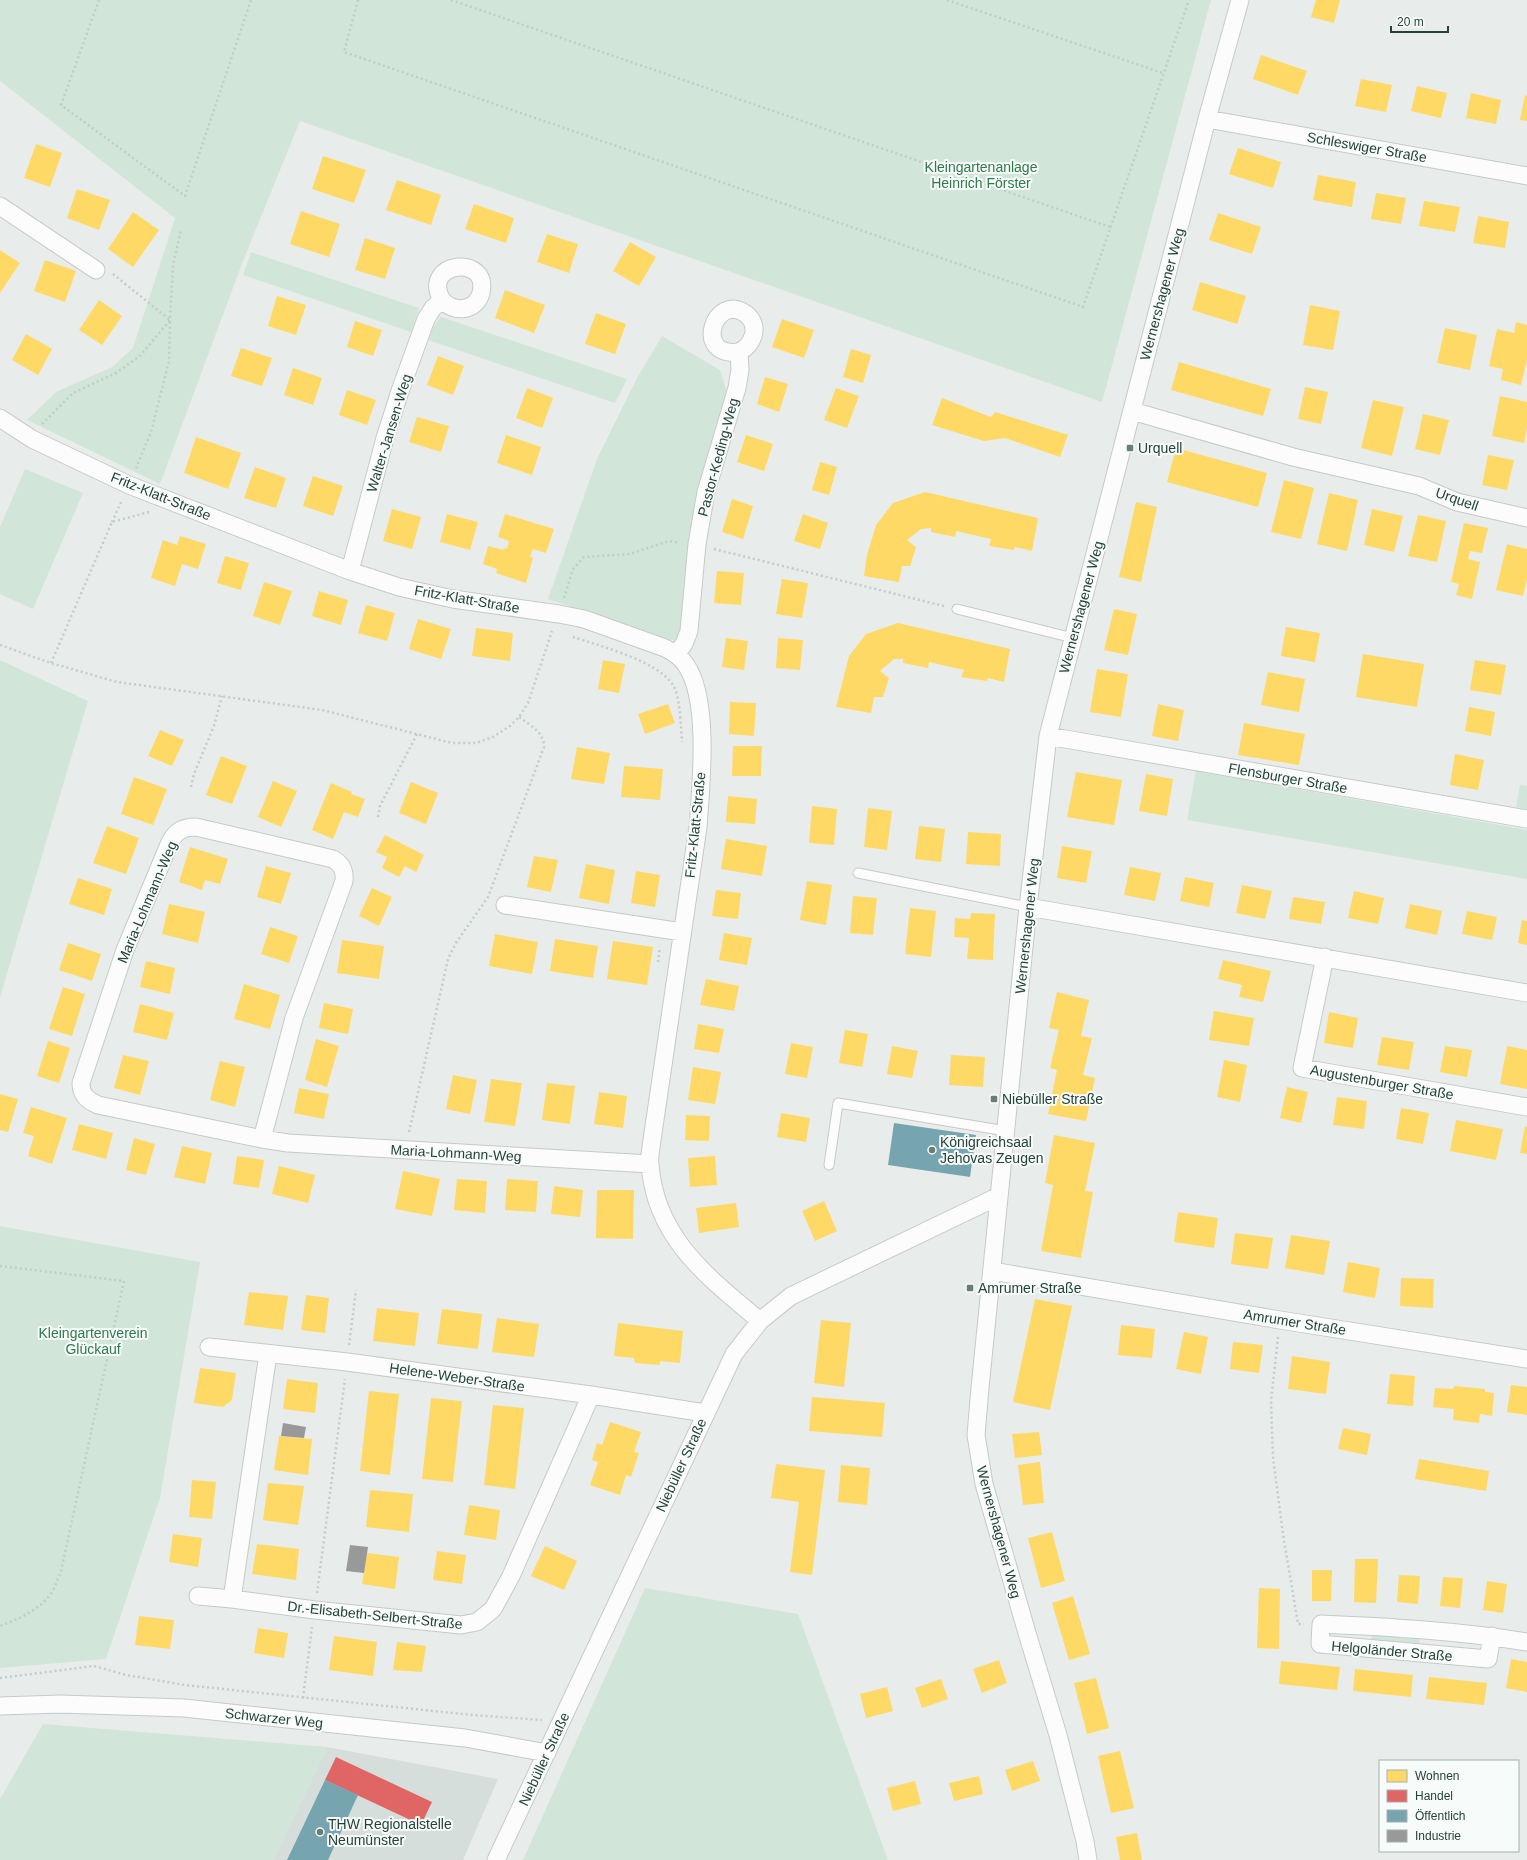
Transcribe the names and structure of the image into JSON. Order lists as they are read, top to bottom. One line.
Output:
{"streets":{"street":["Schleswiger Straße","Wernershagener Weg","Walter-Jansen-Weg","Pastor-Keding-Weg","Fritz-Klatt-Straße","Urquell","Flensburger Straße","Maria-Lohmann-Weg","Augustenburger Straße","Amrumer Straße","Helene-Weber-Straße","Niebüller Straße","Dr.-Elisabeth-Selbert-Straße","Helgoländer Straße","Schwarzer Weg"]},"crossings":[["Schleswiger Straße","Wernershagener Weg"],["Wernershagener Weg","Urquell"],["Wernershagener Weg","Flensburger Straße"],["Wernershagener Weg","Amrumer Straße"],["Wernershagener Weg","Niebüller Straße"],["Walter-Jansen-Weg","Fritz-Klatt-Straße"],["Pastor-Keding-Weg","Fritz-Klatt-Straße"],["Fritz-Klatt-Straße","Maria-Lohmann-Weg"],["Fritz-Klatt-Straße","Niebüller Straße"],["Helene-Weber-Straße","Niebüller Straße"],["Helene-Weber-Straße","Dr.-Elisabeth-Selbert-Straße"],["Niebüller Straße","Schwarzer Weg"]],"parks":["Kleingartenanlage Heinrich Förster","Kleingartenverein Glückauf"],"places":{"transit":["Urquell","Niebüller Straße","Amrumer Straße"],"other":["Königreichsaal Jehovas Zeugen","THW Regionalstelle Neumünster"]},"legend":["Wohnen","Handel","Öffentlich","Industrie"],"scale_bar":"20 m"}
